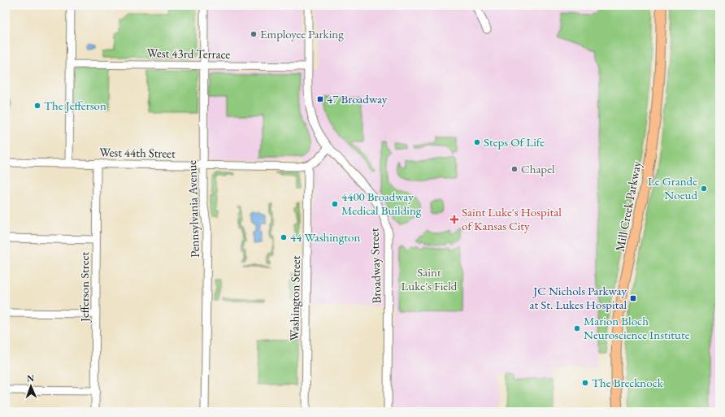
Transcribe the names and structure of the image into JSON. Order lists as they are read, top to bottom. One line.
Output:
{"streets":{"main road":["Mill Creek Parkway"],"street":["West 43rd Terrace","West 44th Street","Pennsylvania Avenue","Broadway Street","Jefferson Street","Washington Street"]},"crossings":[["West 43rd Terrace","Pennsylvania Avenue"],["West 43rd Terrace","Broadway Street"],["West 44th Street","Pennsylvania Avenue"],["West 44th Street","Jefferson Street"],["West 44th Street","Washington Street"]],"parks":["Saint Luke's Field"],"places":{"other":["Employee Parking","The Jefferson","Steps Of Life","Chapel","Le Grande Noeud","4400 Broadway Medical Building","44 Washington","Marion Bloch Neuroscience Institute","The Brecknock"],"transit":["47 Broadway","JC Nichols Parkway at St. Lukes Hospital"],"health":["Saint Luke's Hospital of Kansas City"]},"north":"top"}
